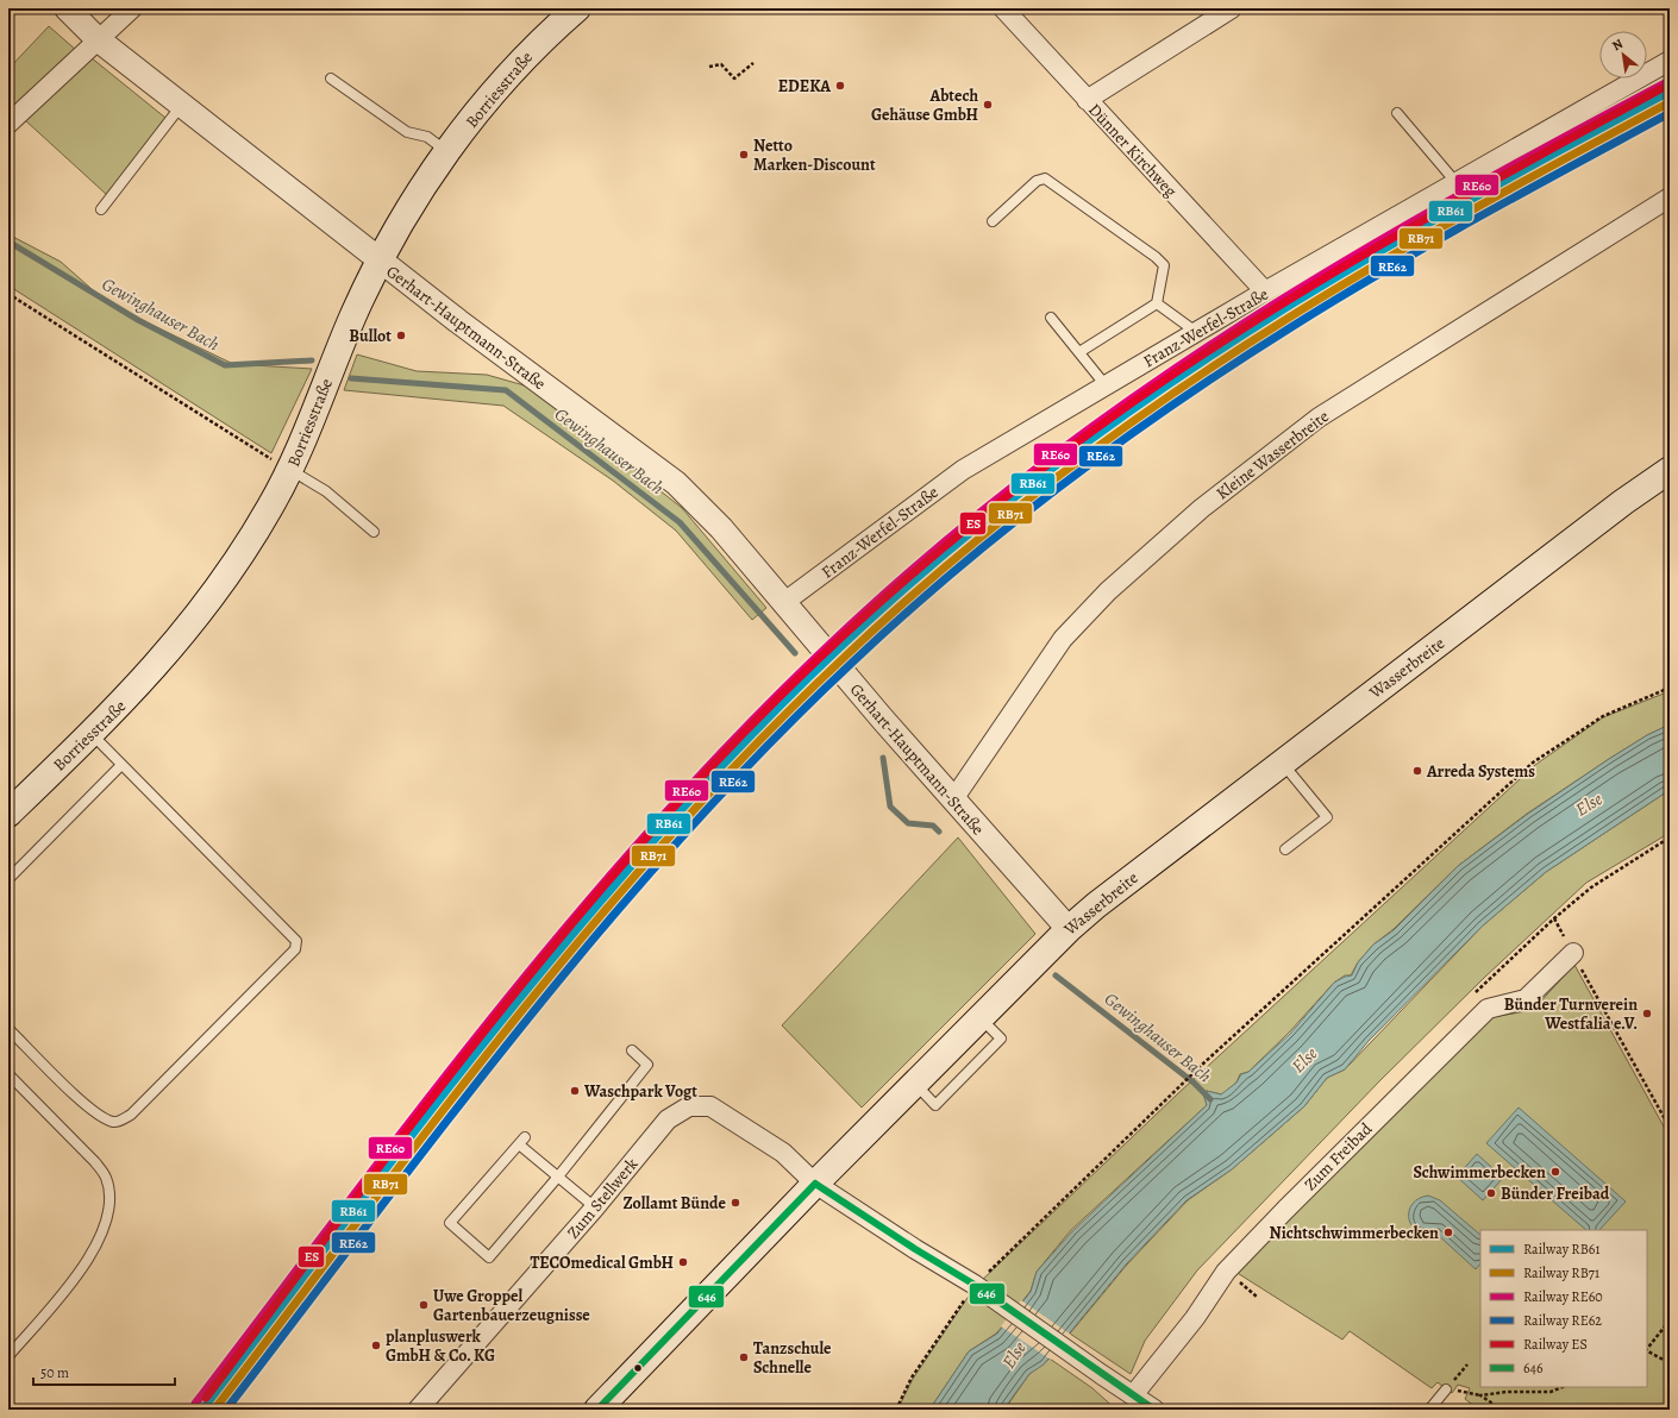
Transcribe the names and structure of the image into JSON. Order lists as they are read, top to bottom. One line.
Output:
{"streets":{"main road":["Borriesstraße","Wasserbreite"],"street":["Dünner Kirchweg","Gerhart-Hauptmann-Straße","Franz-Werfel-Straße","Kleine Wasserbreite","Zum Freibad","Zum Stellwerk"]},"crossings":[["Borriesstraße","Gerhart-Hauptmann-Straße"],["Dünner Kirchweg","Franz-Werfel-Straße"],["Gerhart-Hauptmann-Straße","Franz-Werfel-Straße"],["Gerhart-Hauptmann-Straße","Kleine Wasserbreite"],["Gerhart-Hauptmann-Straße","Wasserbreite"],["Wasserbreite","Zum Stellwerk"],["Zum Freibad","Zum Stellwerk"]],"water":["Gewinghauser Bach","Else"],"places":["EDEKA","Abtech Gehäuse GmbH","Netto Marken-Discount","Bullot","Arreda Systems","Bünder Turnverein Westfalia e.V.","Waschpark Vogt","Schwimmerbecken","Bünder Freibad","Zollamt Bünde","Nichtschwimmerbecken","TECOmedical GmbH","Uwe Groppel Gartenbauerzeugnisse","planpluswerk GmbH & Co. KG","Tanzschule Schnelle"],"lines":["rail line RE60","rail line ES","rail line RB61","rail line RB71","rail line RE62","transit line 646"],"legend":["Railway RB61","Railway RB71","Railway RE60","Railway RE62","Railway ES","646"],"scale_bar":"50 m","north":"top left"}
